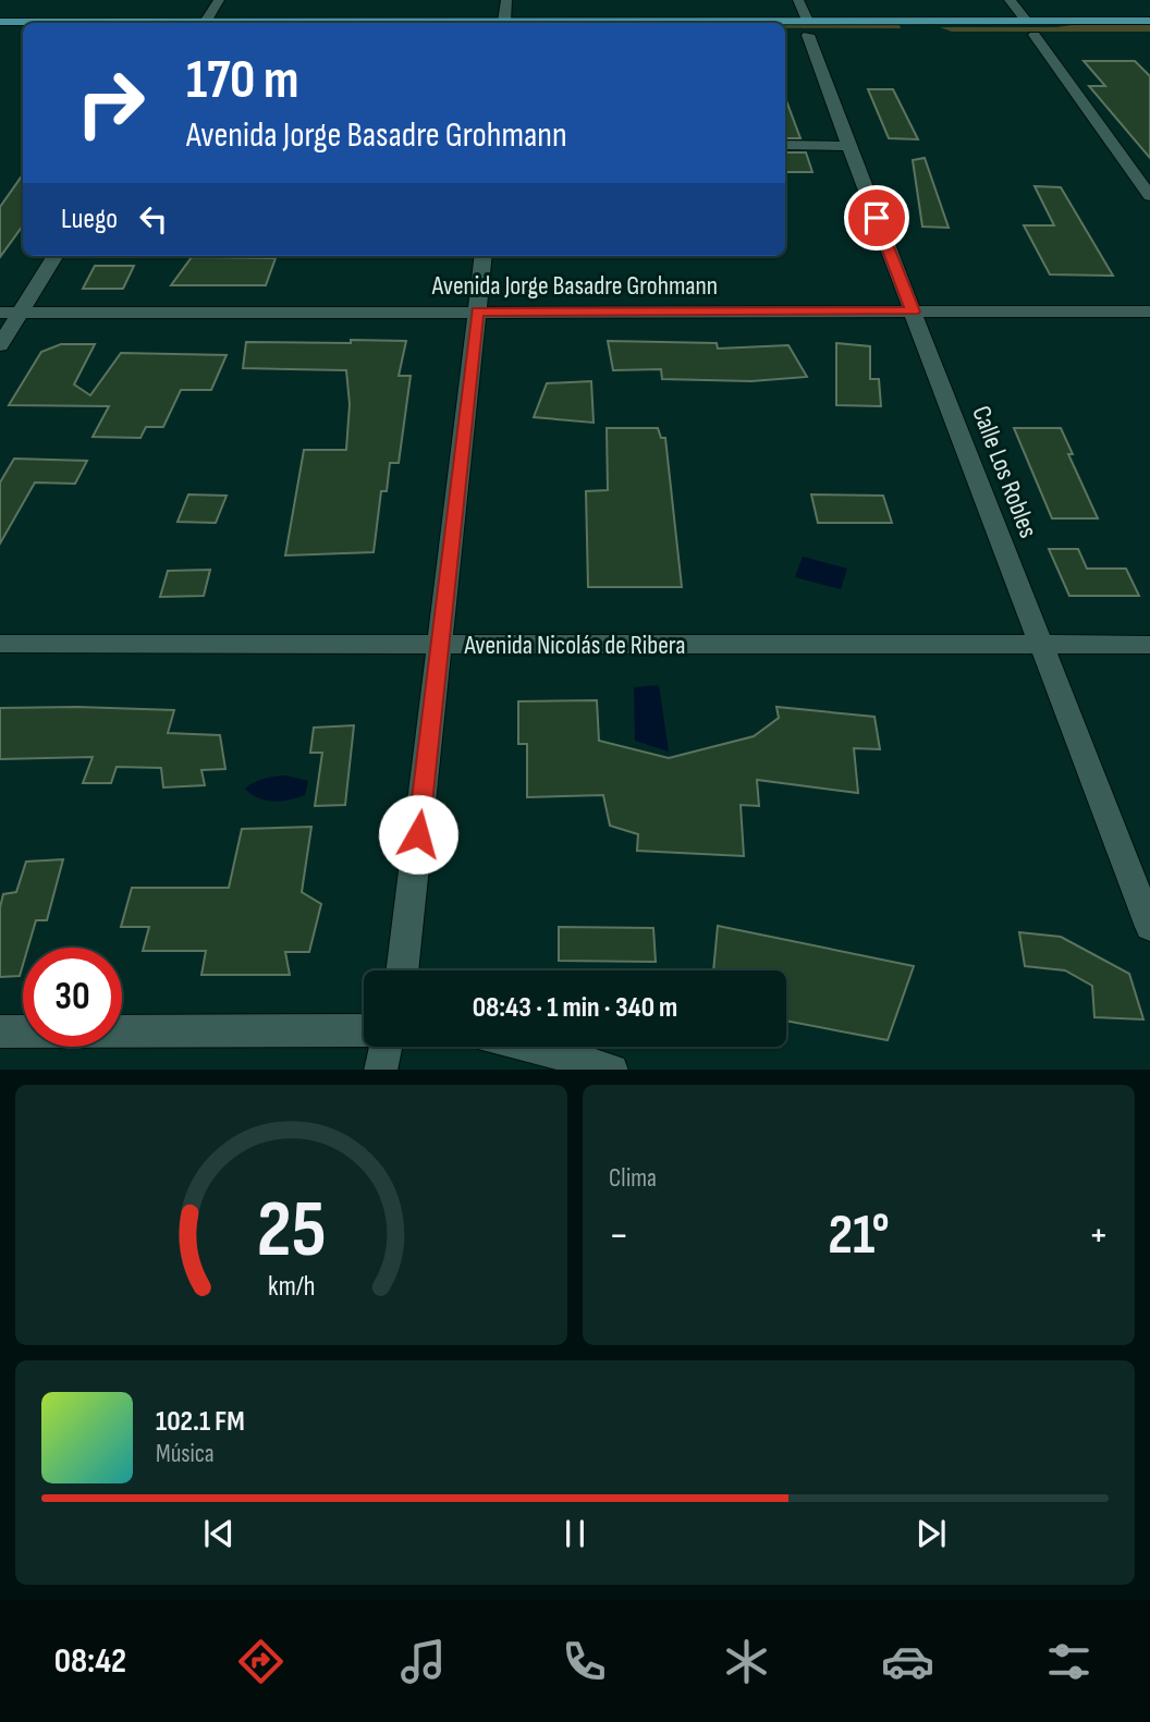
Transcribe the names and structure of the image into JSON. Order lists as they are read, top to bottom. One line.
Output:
{"streets":{"street":["Avenida Jorge Basadre Grohmann","Calle Los Robles","Avenida Nicolás de Ribera"]},"crossings":[["Avenida Jorge Basadre Grohmann","Calle Los Robles"],["Calle Los Robles","Avenida Nicolás de Ribera"]],"page":{"turn":["170 m","Avenida Jorge Basadre Grohmann"],"then":"Luego","limit":"30","trip":"08:43 · 1 min · 340 m","tile":"Clima","heat":["−","21°","+"],"song":["102.1 FM","Música"],"tabs":"08:42","gauge":["25","km/h"]}}
